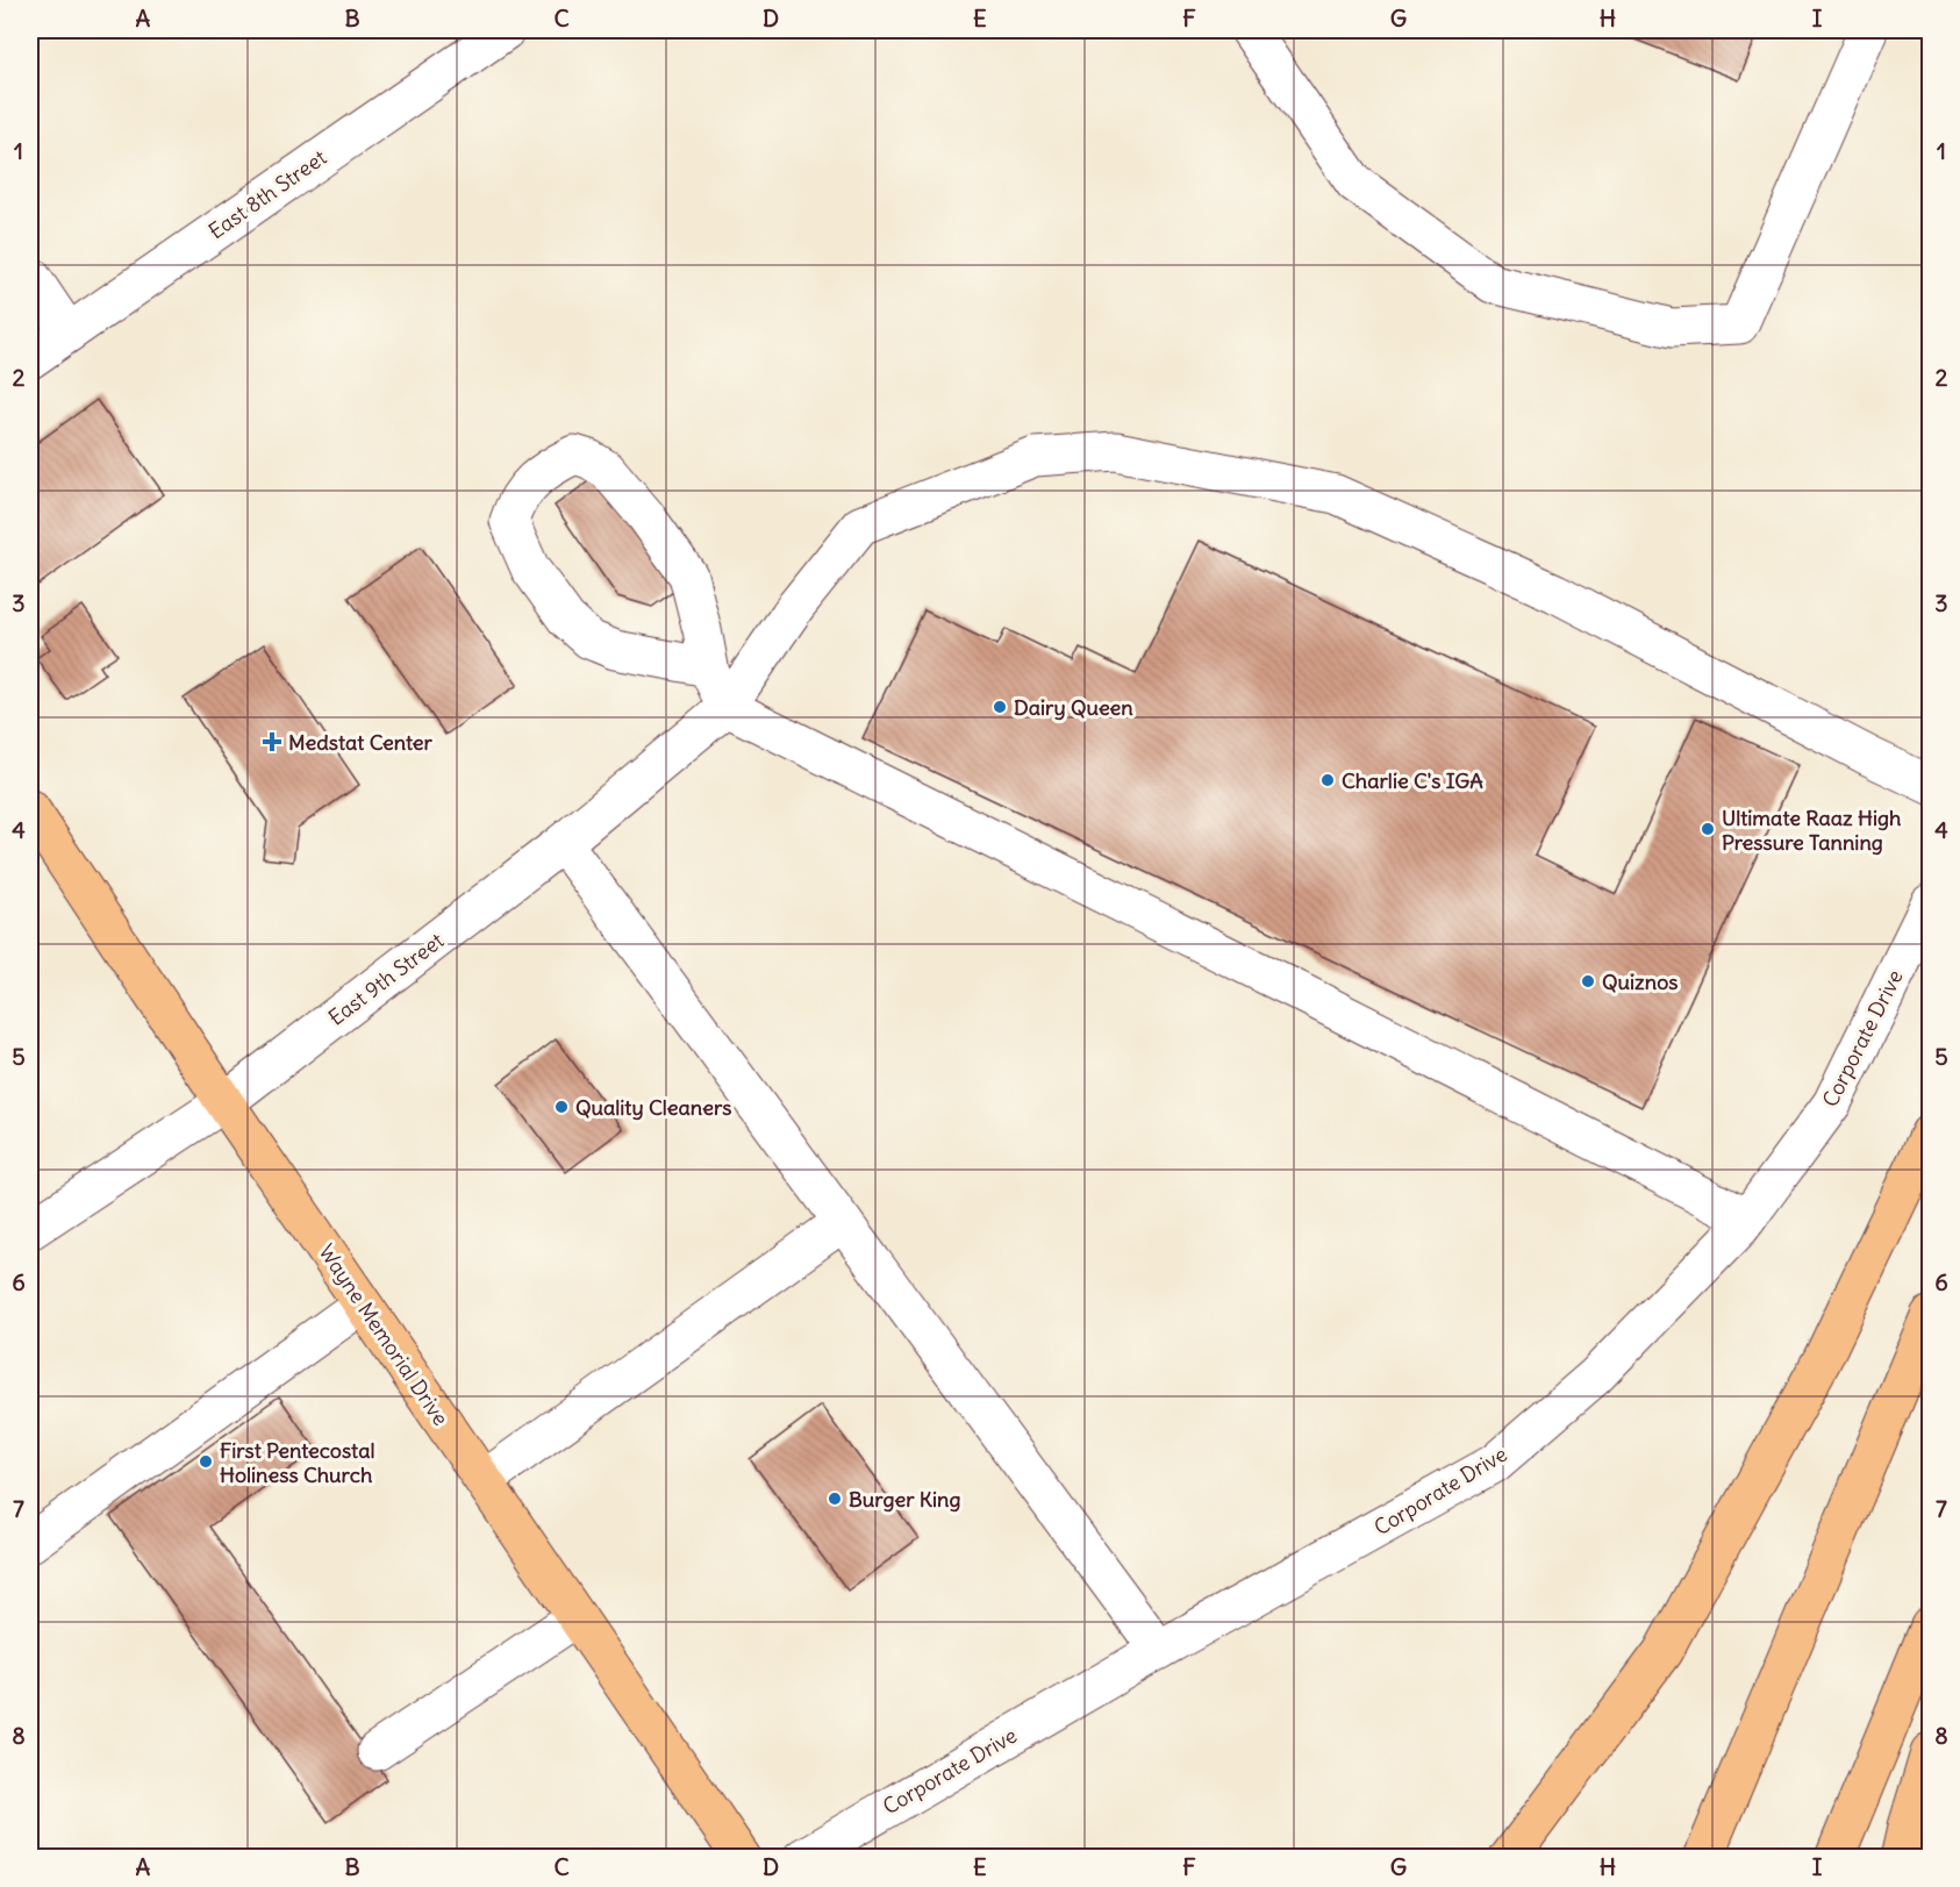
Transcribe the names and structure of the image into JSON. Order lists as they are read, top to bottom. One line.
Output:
{"streets":{"main road":["Wayne Memorial Drive"],"street":["East 8th Street","East 9th Street","Corporate Drive"]},"crossings":[["East 9th Street","Wayne Memorial Drive"]],"places":{"other":["Dairy Queen","Charlie C's IGA","Ultimate Raaz High Pressure Tanning","Quiznos","Quality Cleaners","First Pentecostal Holiness Church","Burger King"],"health":["Medstat Center"]},"grid":{"columns":["A","B","C","D","E","F","G","H","I"],"rows":["1","2","3","4","5","6","7","8"]}}
